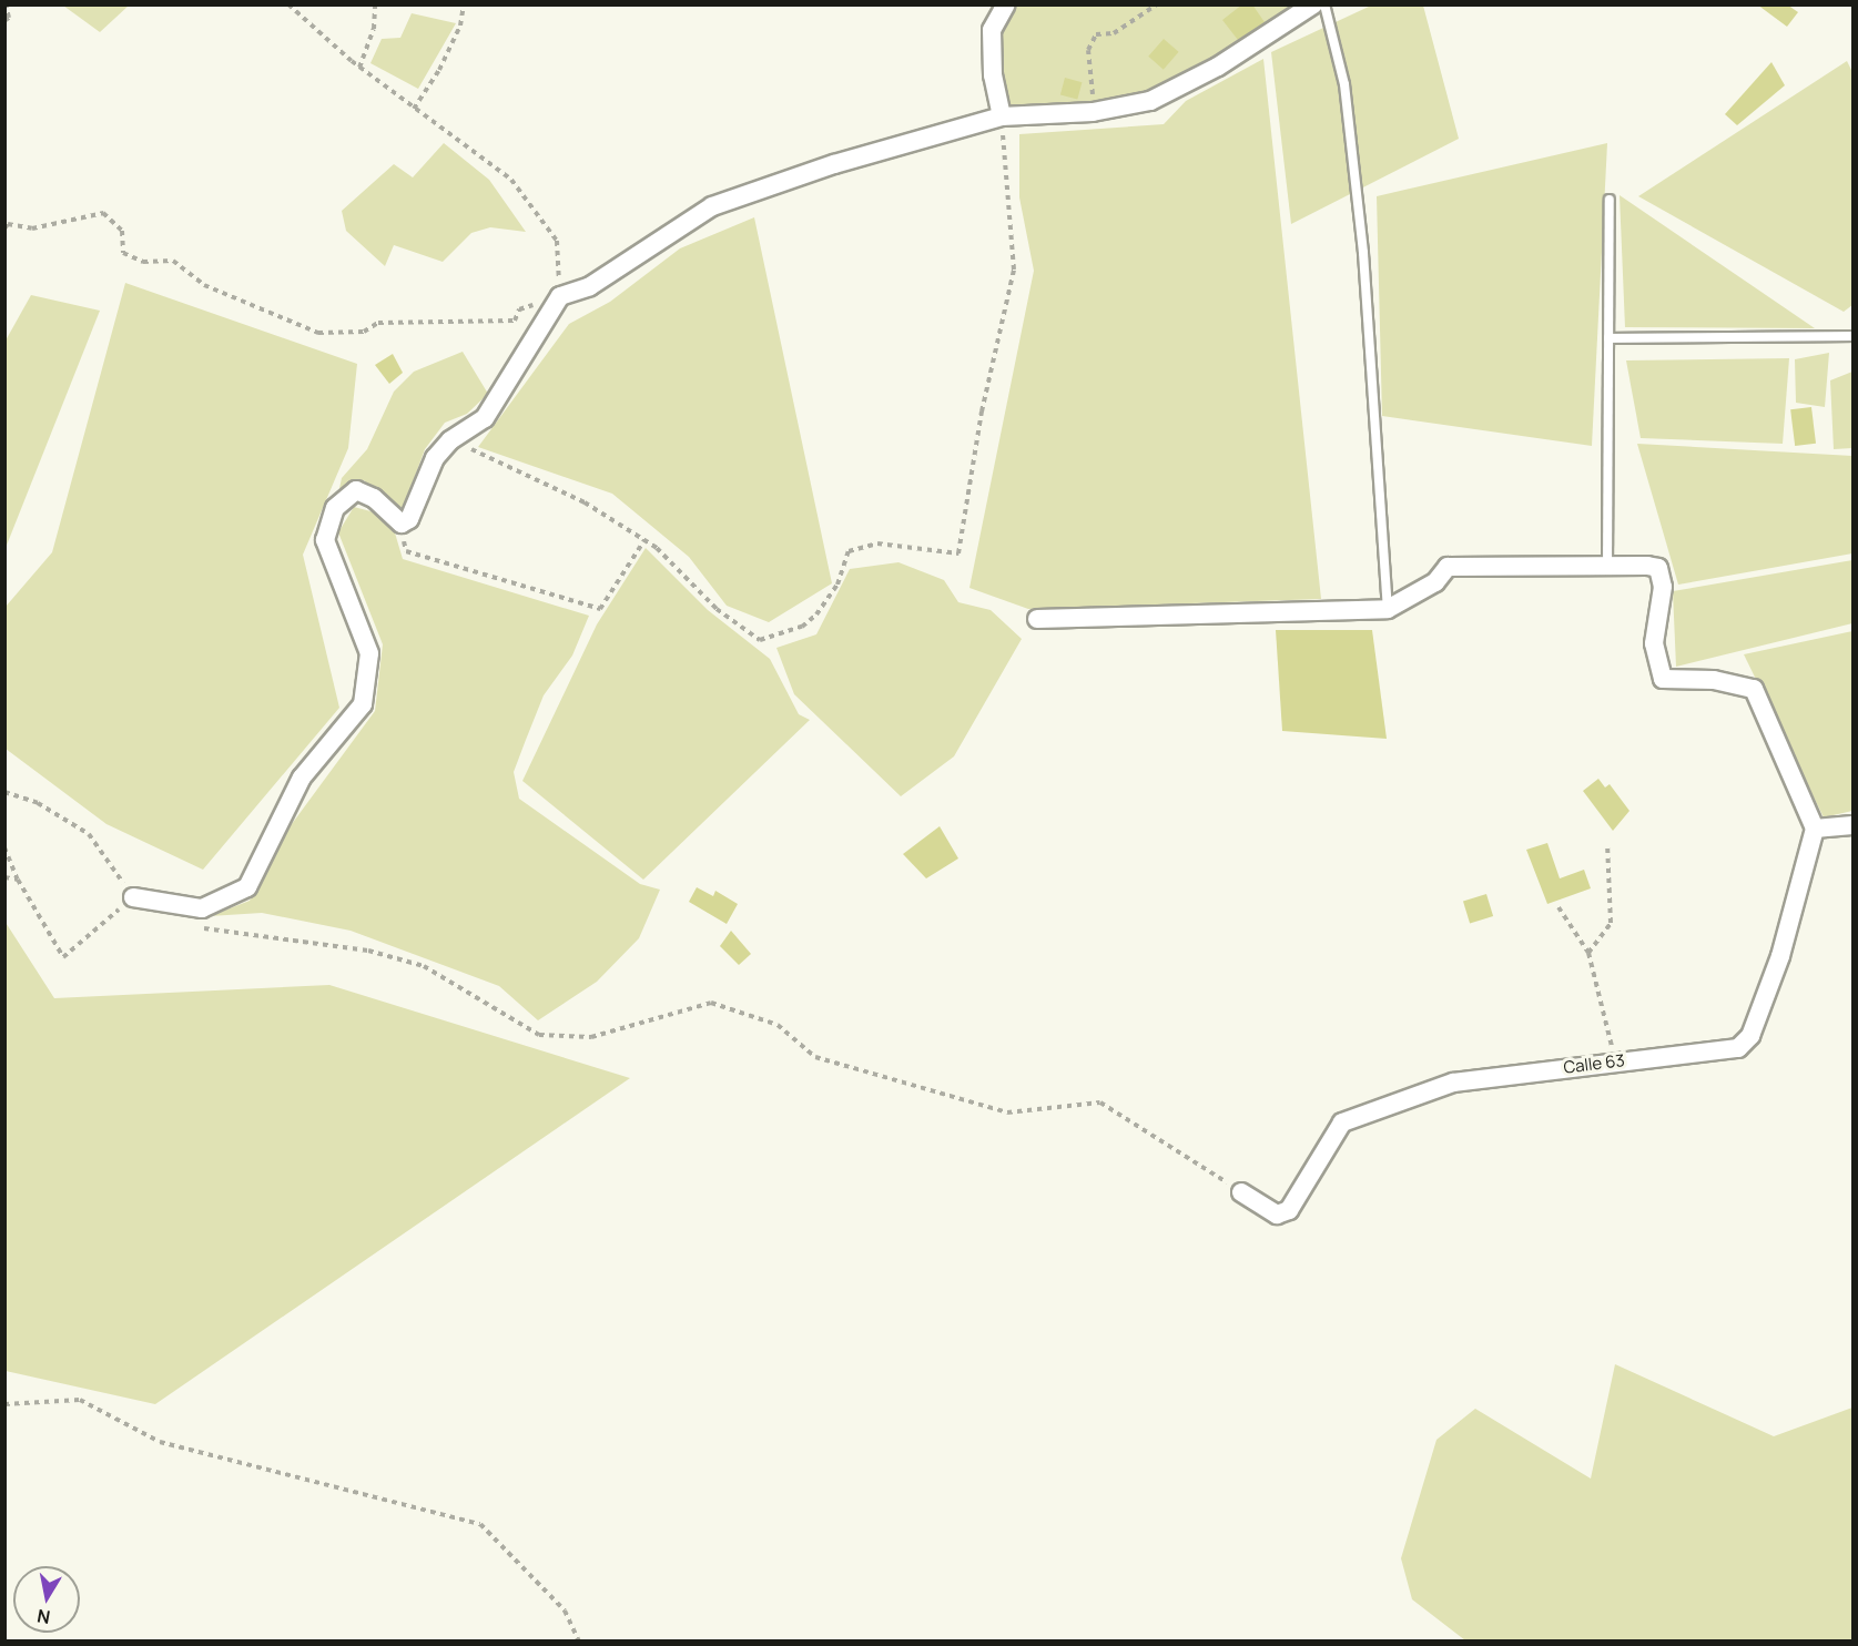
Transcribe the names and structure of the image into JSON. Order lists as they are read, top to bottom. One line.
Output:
{"streets":{"street":["Calle 63"]},"north":"bottom"}
